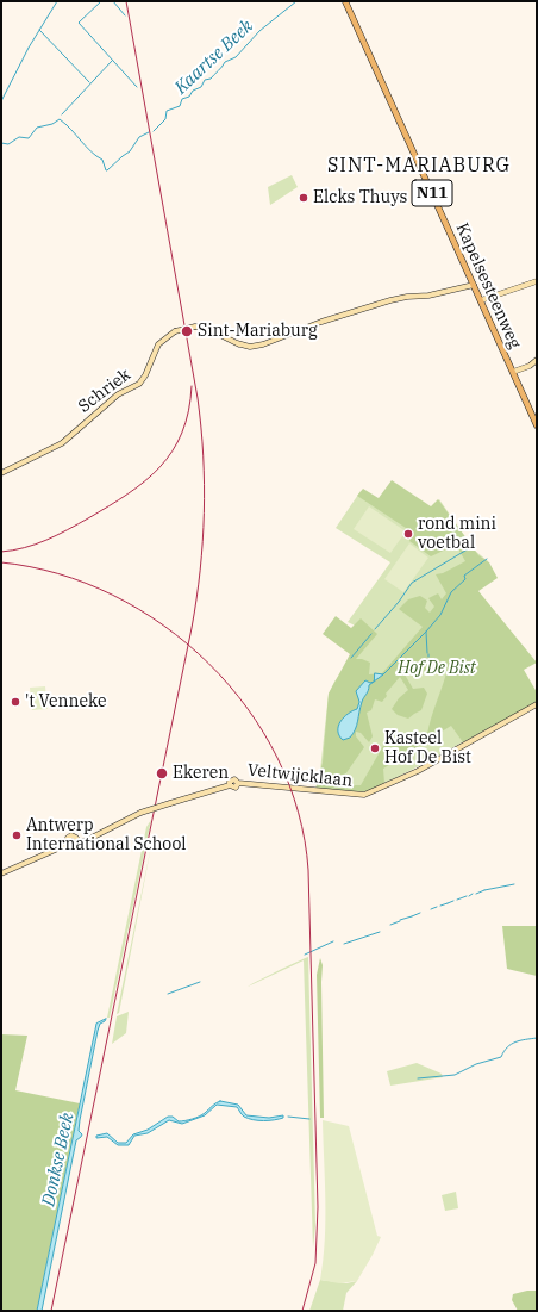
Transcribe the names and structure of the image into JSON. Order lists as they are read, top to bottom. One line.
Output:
{"streets":{"main road":["N11","Kapelsesteenweg"],"street":["Schriek","Veltwijcklaan"]},"crossings":[["Kapelsesteenweg","Schriek"]],"districts":["SINT-MARIABURG"],"water":["Kaartse Beek","Donkse Beek"],"parks":["Hof De Bist"],"places":["Elcks Thuys","Sint-Mariaburg","rond mini voetbal","'t Venneke","Kasteel Hof De Bist","Ekeren","Antwerp International School"]}
